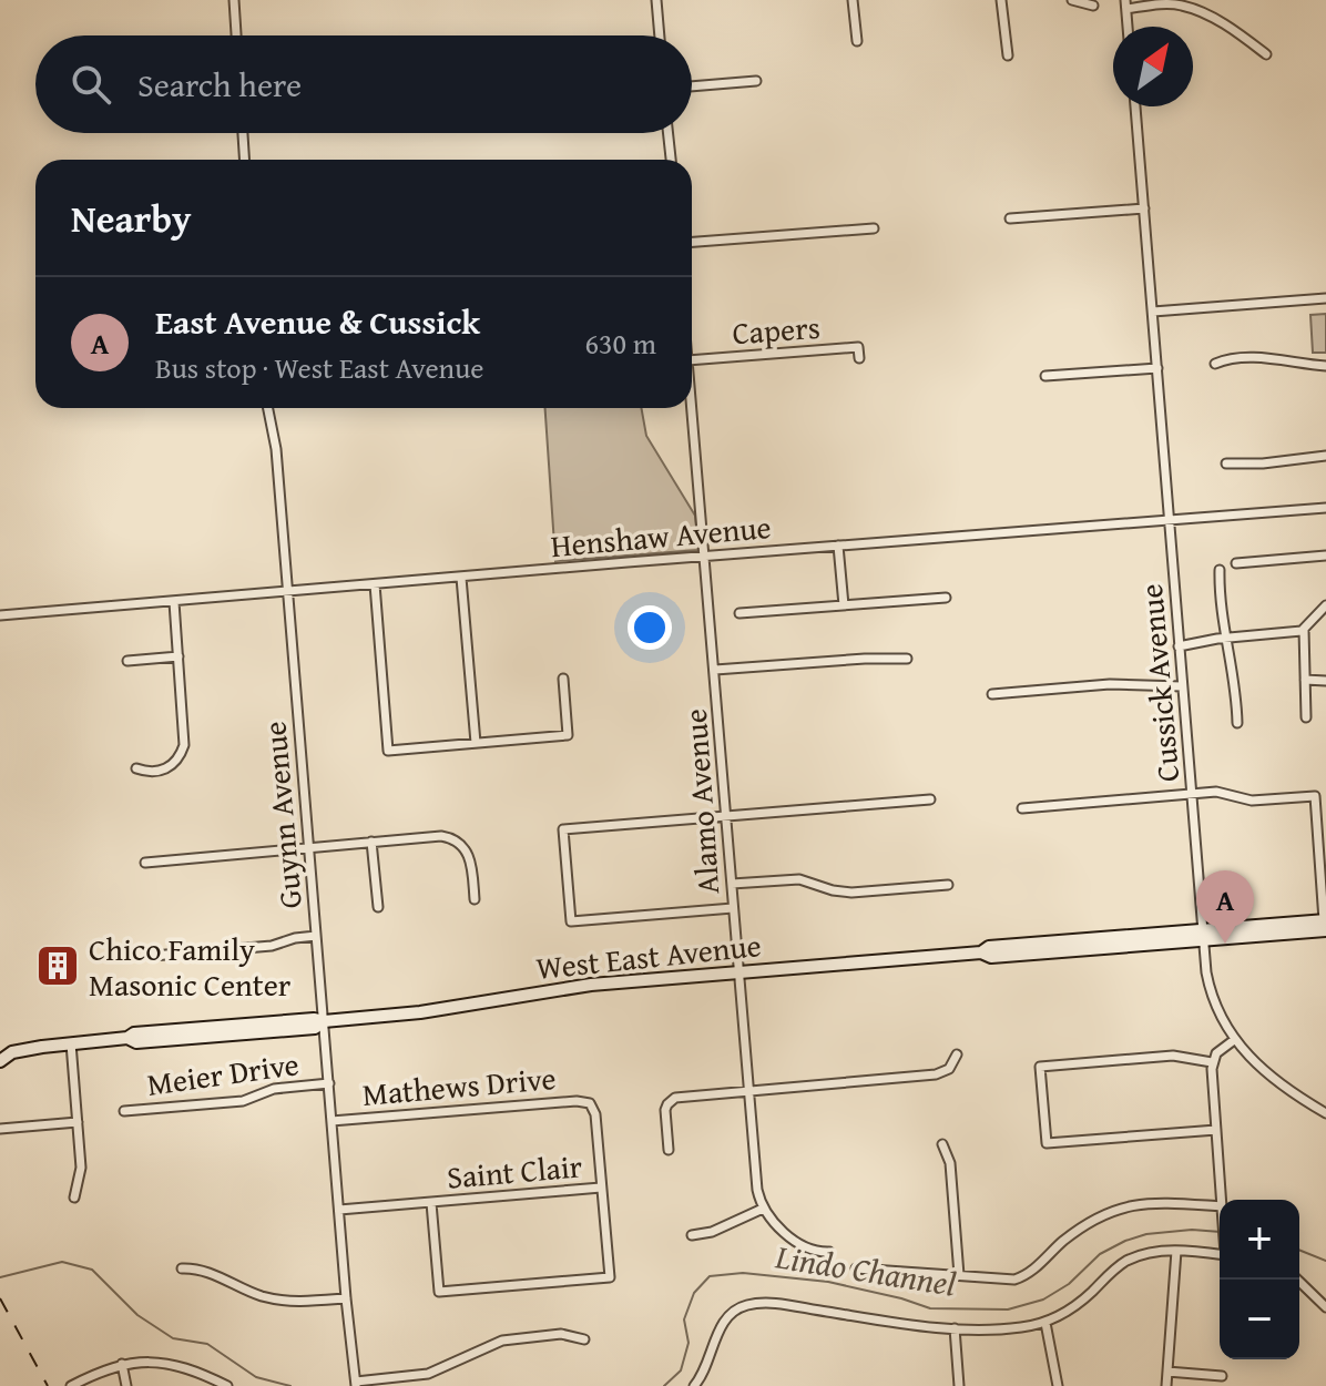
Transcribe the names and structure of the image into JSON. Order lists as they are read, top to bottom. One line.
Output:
{"streets":{"main road":["West East Avenue"],"street":["Capers","Henshaw Avenue","Cussick Avenue","Alamo Avenue","Guynn Avenue","Meier Drive","Mathews Drive","Saint Clair"]},"crossings":[["Henshaw Avenue","Cussick Avenue"],["Henshaw Avenue","Alamo Avenue"],["Henshaw Avenue","Guynn Avenue"],["Cussick Avenue","West East Avenue"],["Alamo Avenue","West East Avenue"],["Guynn Avenue","West East Avenue"],["Guynn Avenue","Meier Drive"],["Guynn Avenue","Mathews Drive"],["Guynn Avenue","Saint Clair"],["Mathews Drive","Saint Clair"]],"water":["Lindo Channel"],"places":{"building":["Chico Family Masonic Center"]},"north":"top right","page":{"search":"Search here","heading":"Nearby","list":[{"mark":"A","name":"East Avenue & Cussick","note":"Bus stop · West East Avenue","value":"630 m"}],"pins":"A","map_buttons":["+","−"]}}
